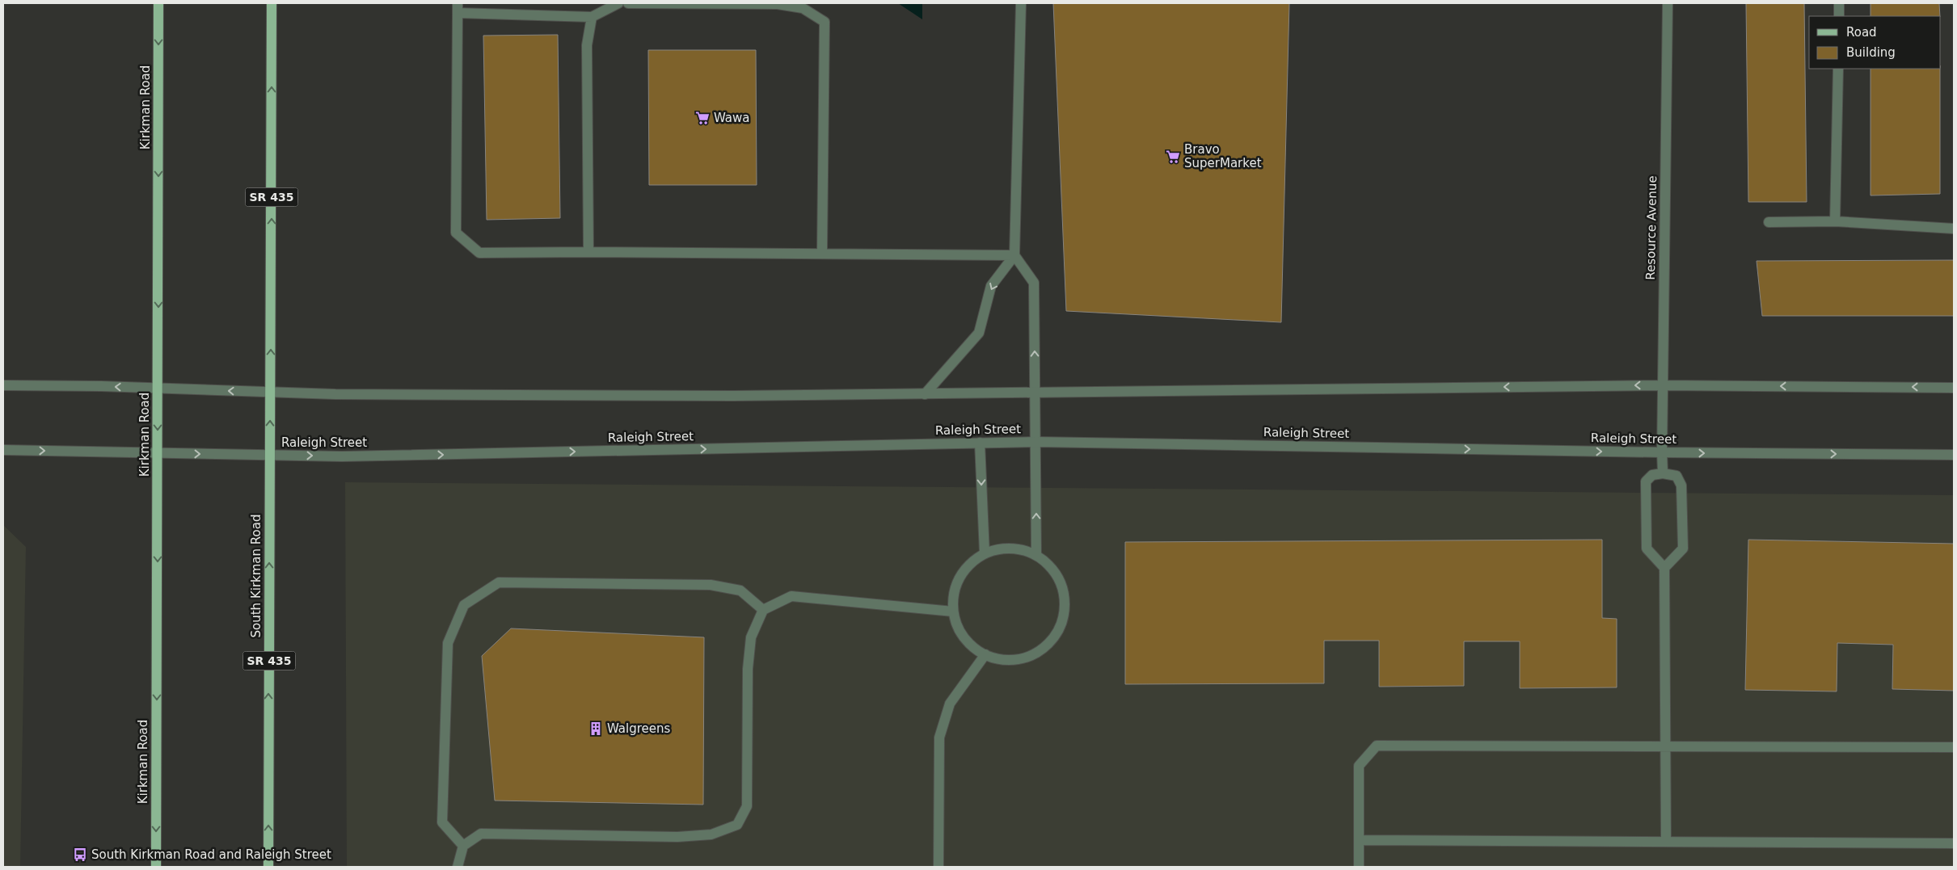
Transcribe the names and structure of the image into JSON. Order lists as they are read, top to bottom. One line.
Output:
{"streets":{"main road":["Kirkman Road","SR 435","South Kirkman Road"],"street":["Resource Avenue","Raleigh Street"]},"crossings":[["Kirkman Road","Raleigh Street"],["SR 435","Raleigh Street"],["SR 435","South Kirkman Road"],["Resource Avenue","Raleigh Street"],["Raleigh Street","South Kirkman Road"]],"one_way":["Kirkman Road","South Kirkman Road"],"places":{"supermarket":["Wawa","Bravo SuperMarket"],"building":["Walgreens"],"bus stop":["South Kirkman Road and Raleigh Street"]},"legend":["Road","Building"]}
